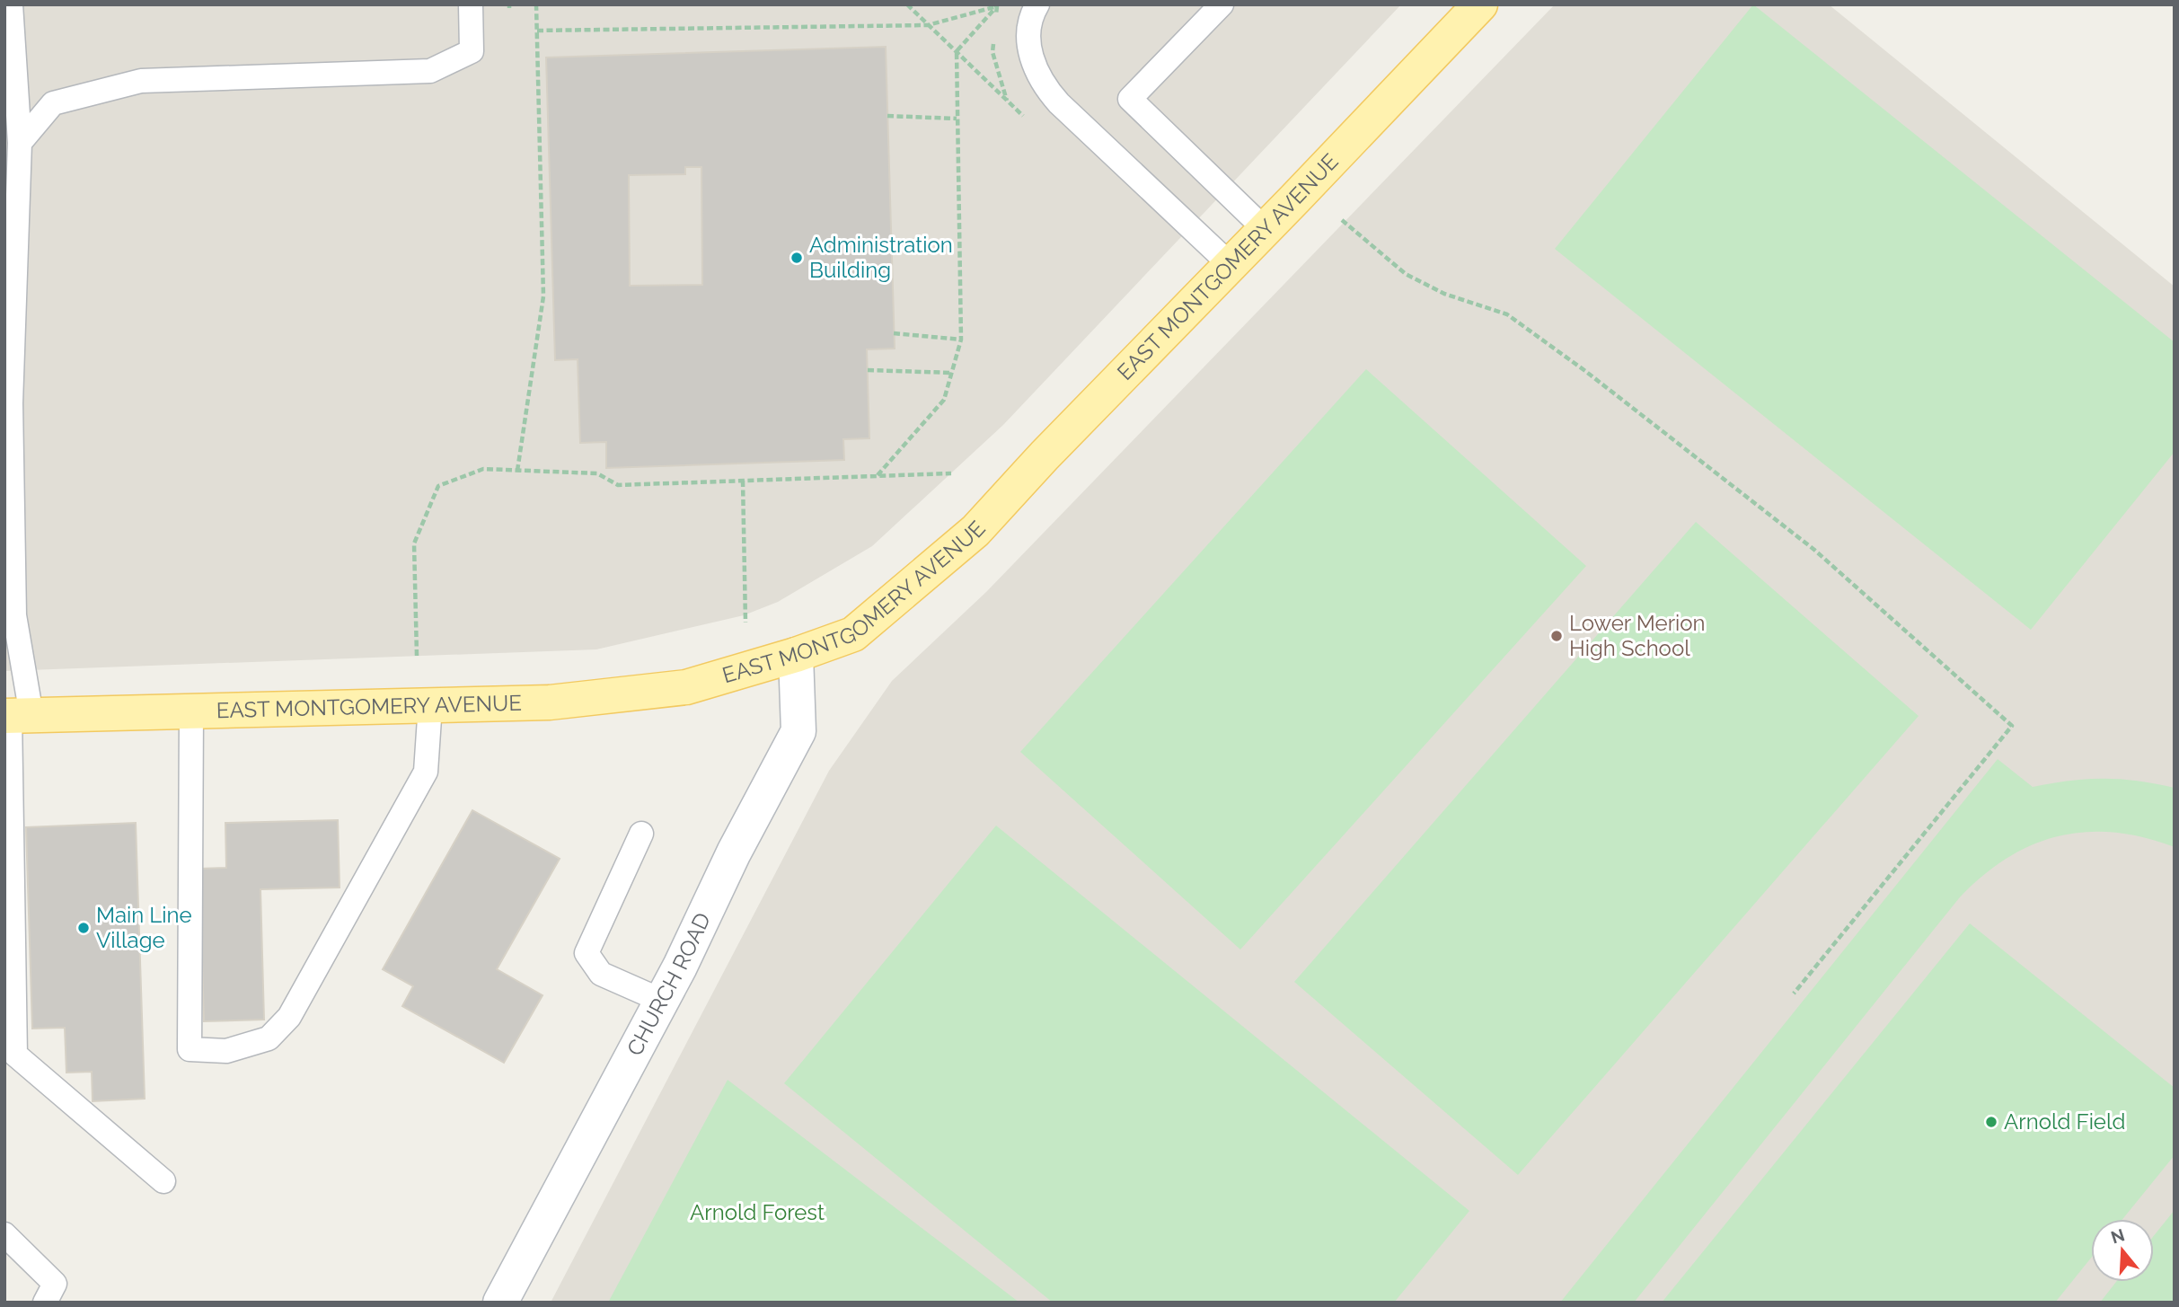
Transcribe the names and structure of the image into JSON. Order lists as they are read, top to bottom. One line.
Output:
{"streets":{"main road":["EAST MONTGOMERY AVENUE"],"street":["CHURCH ROAD"]},"crossings":[["EAST MONTGOMERY AVENUE","CHURCH ROAD"]],"parks":["Arnold Forest"],"places":["Administration Building","Lower Merion High School","Main Line Village","Arnold Field"],"north":"top"}
